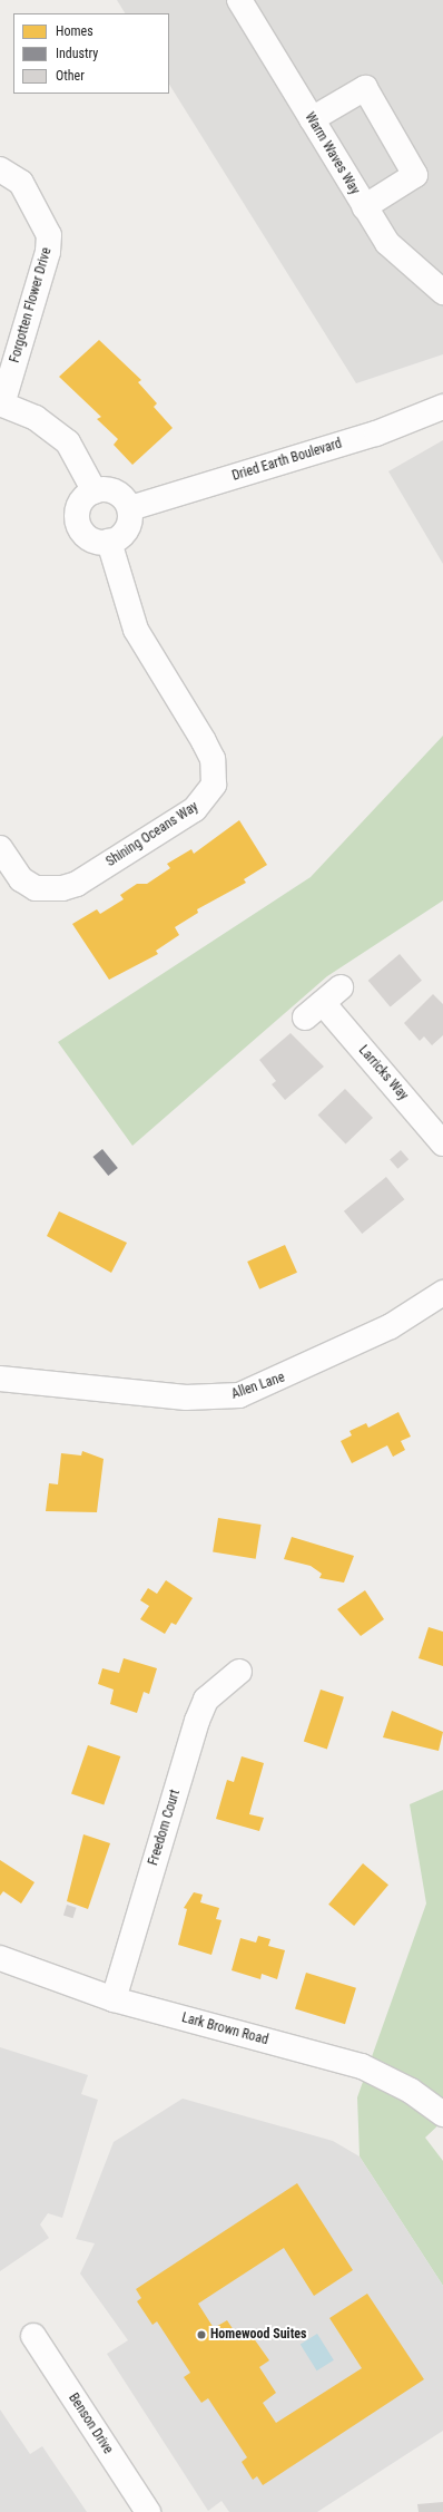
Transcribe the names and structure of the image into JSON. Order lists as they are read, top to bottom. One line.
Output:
{"streets":{"street":["Warm Waves Way","Forgotten Flower Drive","Dried Earth Boulevard","Shining Oceans Way","Larricks Way","Allen Lane","Freedom Court","Lark Brown Road","Benson Drive"]},"crossings":[["Dried Earth Boulevard","Shining Oceans Way"],["Freedom Court","Lark Brown Road"]],"places":["Homewood Suites"],"legend":["Homes","Industry","Other"]}
